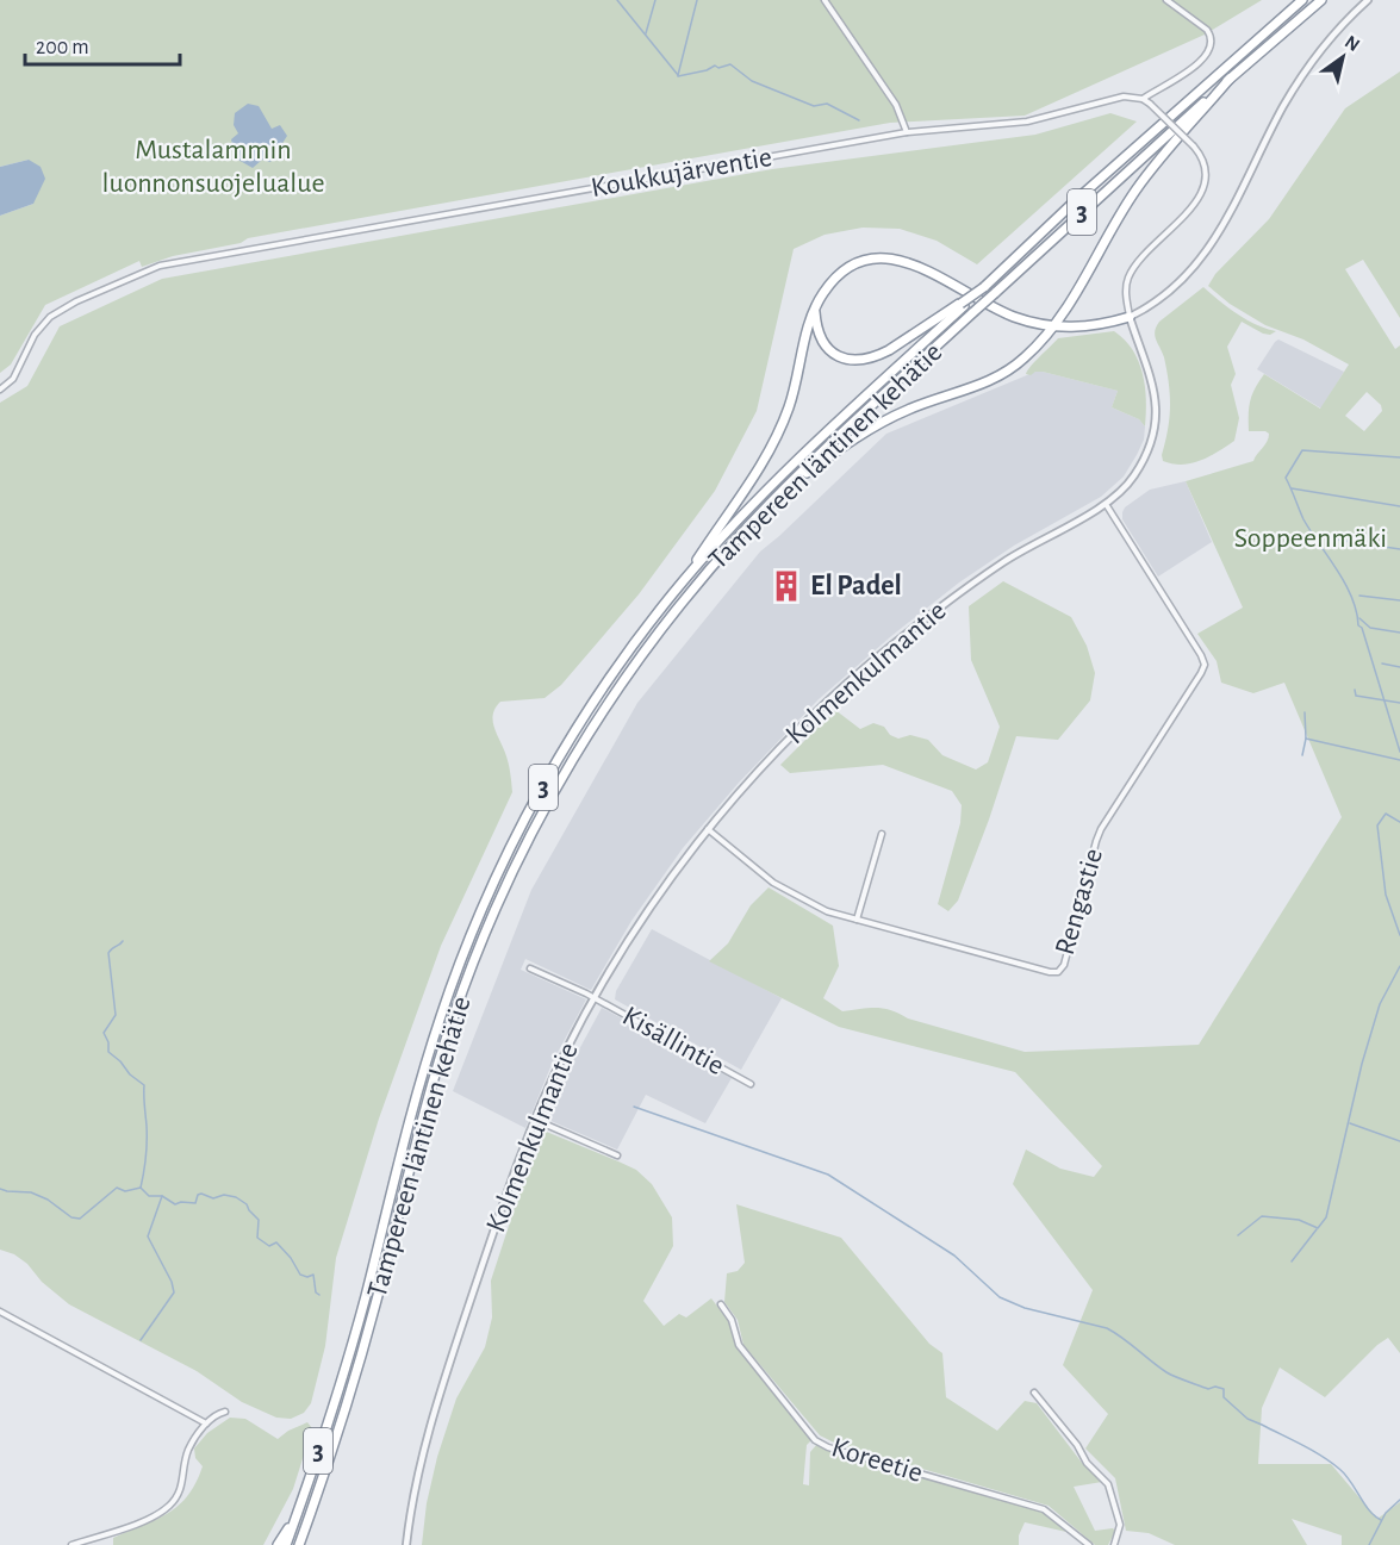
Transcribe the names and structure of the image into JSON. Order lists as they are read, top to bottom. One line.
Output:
{"streets":{"highway":["3","Tampereen läntinen kehätie"],"street":["Koukkujärventie","Kolmenkulmantie","Rengastie","Kisällintie","Koreetie"]},"crossings":[["Kolmenkulmantie","Rengastie"],["Kolmenkulmantie","Kisällintie"]],"parks":["Mustalammin luonnonsuojelualue","Soppeenmäki"],"places":{"building":["El Padel"]},"scale_bar":"200 m","north":"top right"}
